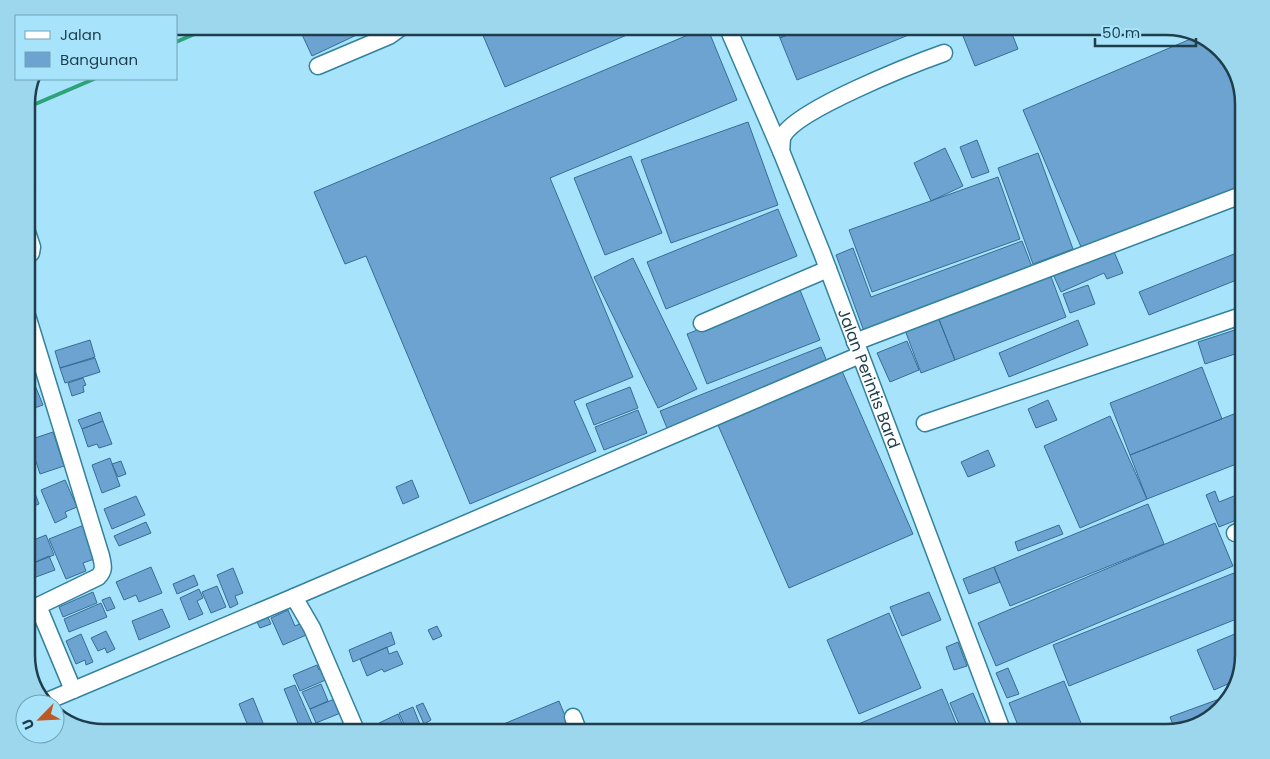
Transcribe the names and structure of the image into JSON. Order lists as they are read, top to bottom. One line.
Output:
{"streets":{"street":["Jalan Perintis Bard"]},"legend":["Jalan","Bangunan"],"scale_bar":"50 m","north":"bottom left"}
